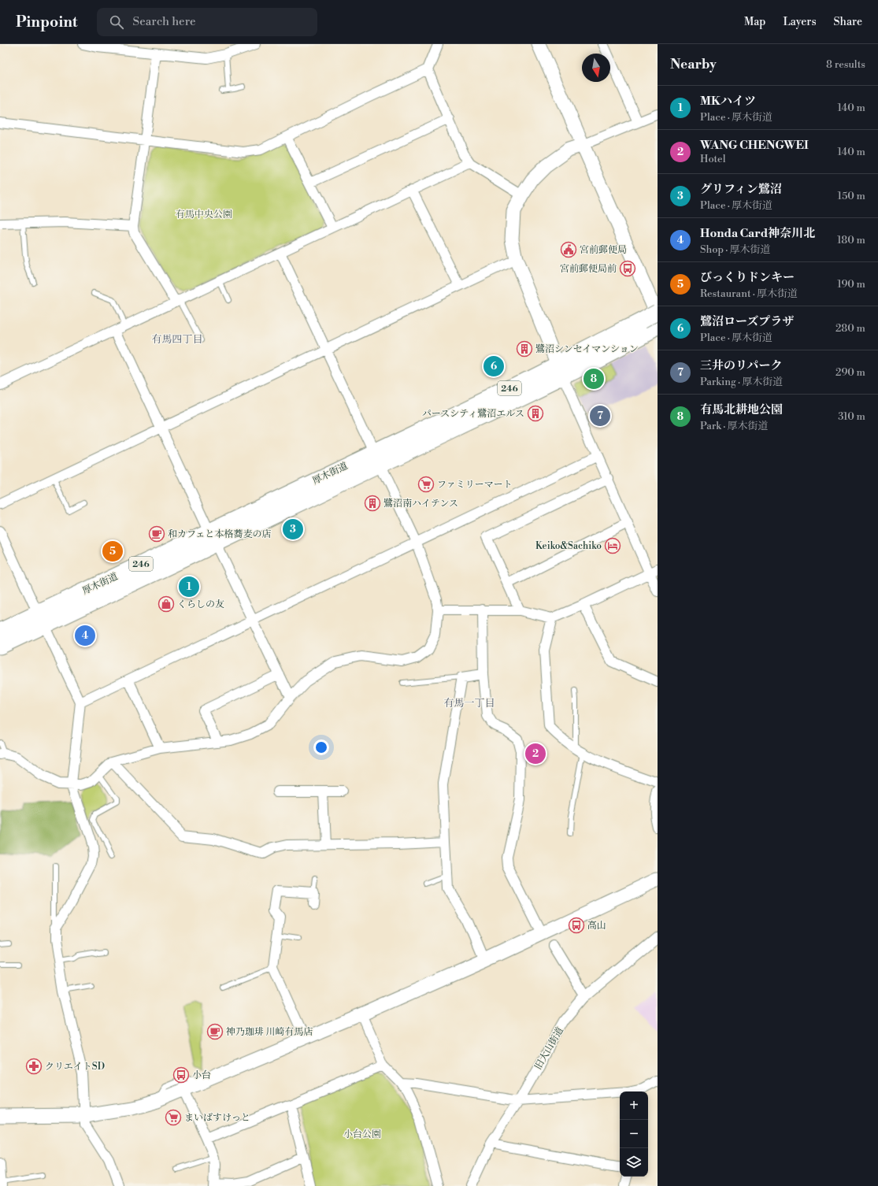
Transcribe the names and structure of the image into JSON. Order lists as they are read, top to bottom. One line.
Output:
{"streets":{"highway":["246","厚木街道"],"street":["旧大山街道"]},"districts":["有馬四丁目","有馬一丁目"],"parks":["有馬中央公園","小台公園"],"places":{"public building":["宮前郵便局"],"bus stop":["宮前郵便局前","高山","小台"],"building":["鷺沼シンセイマンション","パースシティ鷺沼エルス","鷺沼南ハイテンス"],"supermarket":["ファミリーマート","まいばすけっと"],"cafe":["和カフェと本格蕎麦の店","神乃珈琲 川崎有馬店"],"hotel":["Keiko&Sachiko"],"shop":["くらしの友"],"pharmacy":["クリエイトSD"]},"north":"bottom","page":{"header":"Pinpoint","search":"Search here","nav":["Map","Layers","Share"],"heading":["Nearby","8 results"],"list":[{"mark":"1","name":"MKハイツ","note":"Place · 厚木街道","value":"140 m"},{"mark":"2","name":"WANG CHENGWEI","note":"Hotel","value":"140 m"},{"mark":"3","name":"グリフィン鷺沼","note":"Place · 厚木街道","value":"150 m"},{"mark":"4","name":"Honda Card神奈川北","note":"Shop · 厚木街道","value":"180 m"},{"mark":"5","name":"びっくりドンキー","note":"Restaurant · 厚木街道","value":"190 m"},{"mark":"6","name":"鷺沼ローズプラザ","note":"Place · 厚木街道","value":"280 m"},{"mark":"7","name":"三井のリパーク","note":"Parking · 厚木街道","value":"290 m"},{"mark":"8","name":"有馬北耕地公園","note":"Park · 厚木街道","value":"310 m"}],"pins":["6","8","7","3","5","1","4","2"],"map_buttons":["+","−"]}}
